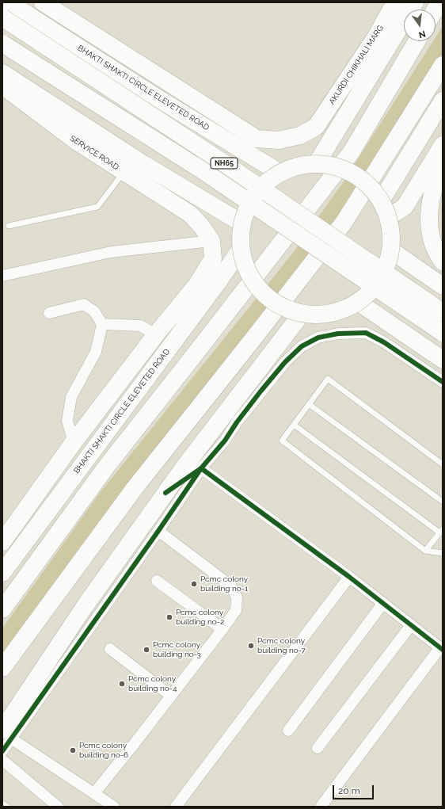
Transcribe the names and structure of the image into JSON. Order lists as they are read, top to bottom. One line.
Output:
{"streets":{"main road":["AKURDI CHIKHALI MARG","BHAKTI SHAKTI CIRCLE ELEVETED ROAD","SERVICE ROAD","NH65"]},"places":["Pcmc colony building no-1","Pcmc colony building no-2","Pcmc colony building no-7","Pcmc colony building no-3","Pcmc colony building no-4","Pcmc colony building no-6"],"scale_bar":"20 m","north":"bottom"}
